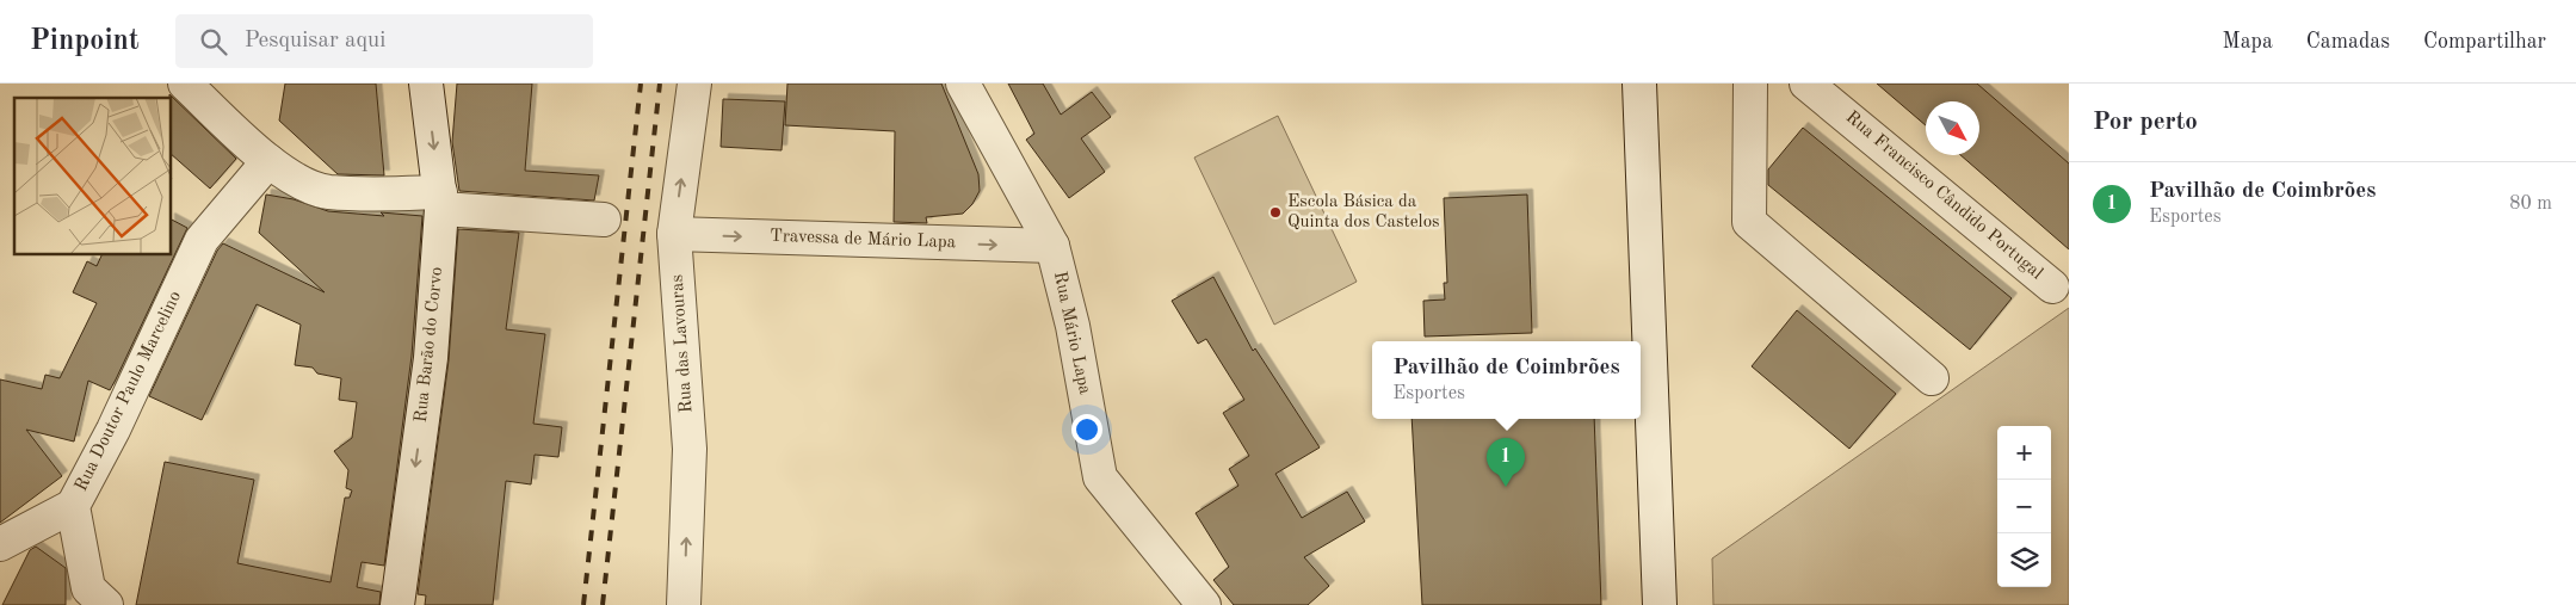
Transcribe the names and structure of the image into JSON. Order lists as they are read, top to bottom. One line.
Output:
{"streets":{"street":["Rua Francisco Cândido Portugal","Travessa de Mário Lapa","Rua Mário Lapa","Rua das Lavouras","Rua Barão do Corvo","Rua Doutor Paulo Marcelino"]},"crossings":[["Travessa de Mário Lapa","Rua Mário Lapa"],["Travessa de Mário Lapa","Rua das Lavouras"]],"one_way":["Travessa de Mário Lapa","Rua das Lavouras","Rua Barão do Corvo"],"places":["Escola Básica da Quinta dos Castelos"],"north":"bottom right","page":{"header":"Pinpoint","search":"Pesquisar aqui","nav":["Mapa","Camadas","Compartilhar"],"heading":"Por perto","list":[{"mark":"1","name":"Pavilhão de Coimbrões","note":"Esportes","value":"80 m"}],"popup":["Pavilhão de Coimbrões","Esportes"],"map_buttons":["+","−"],"pins":"1"}}
